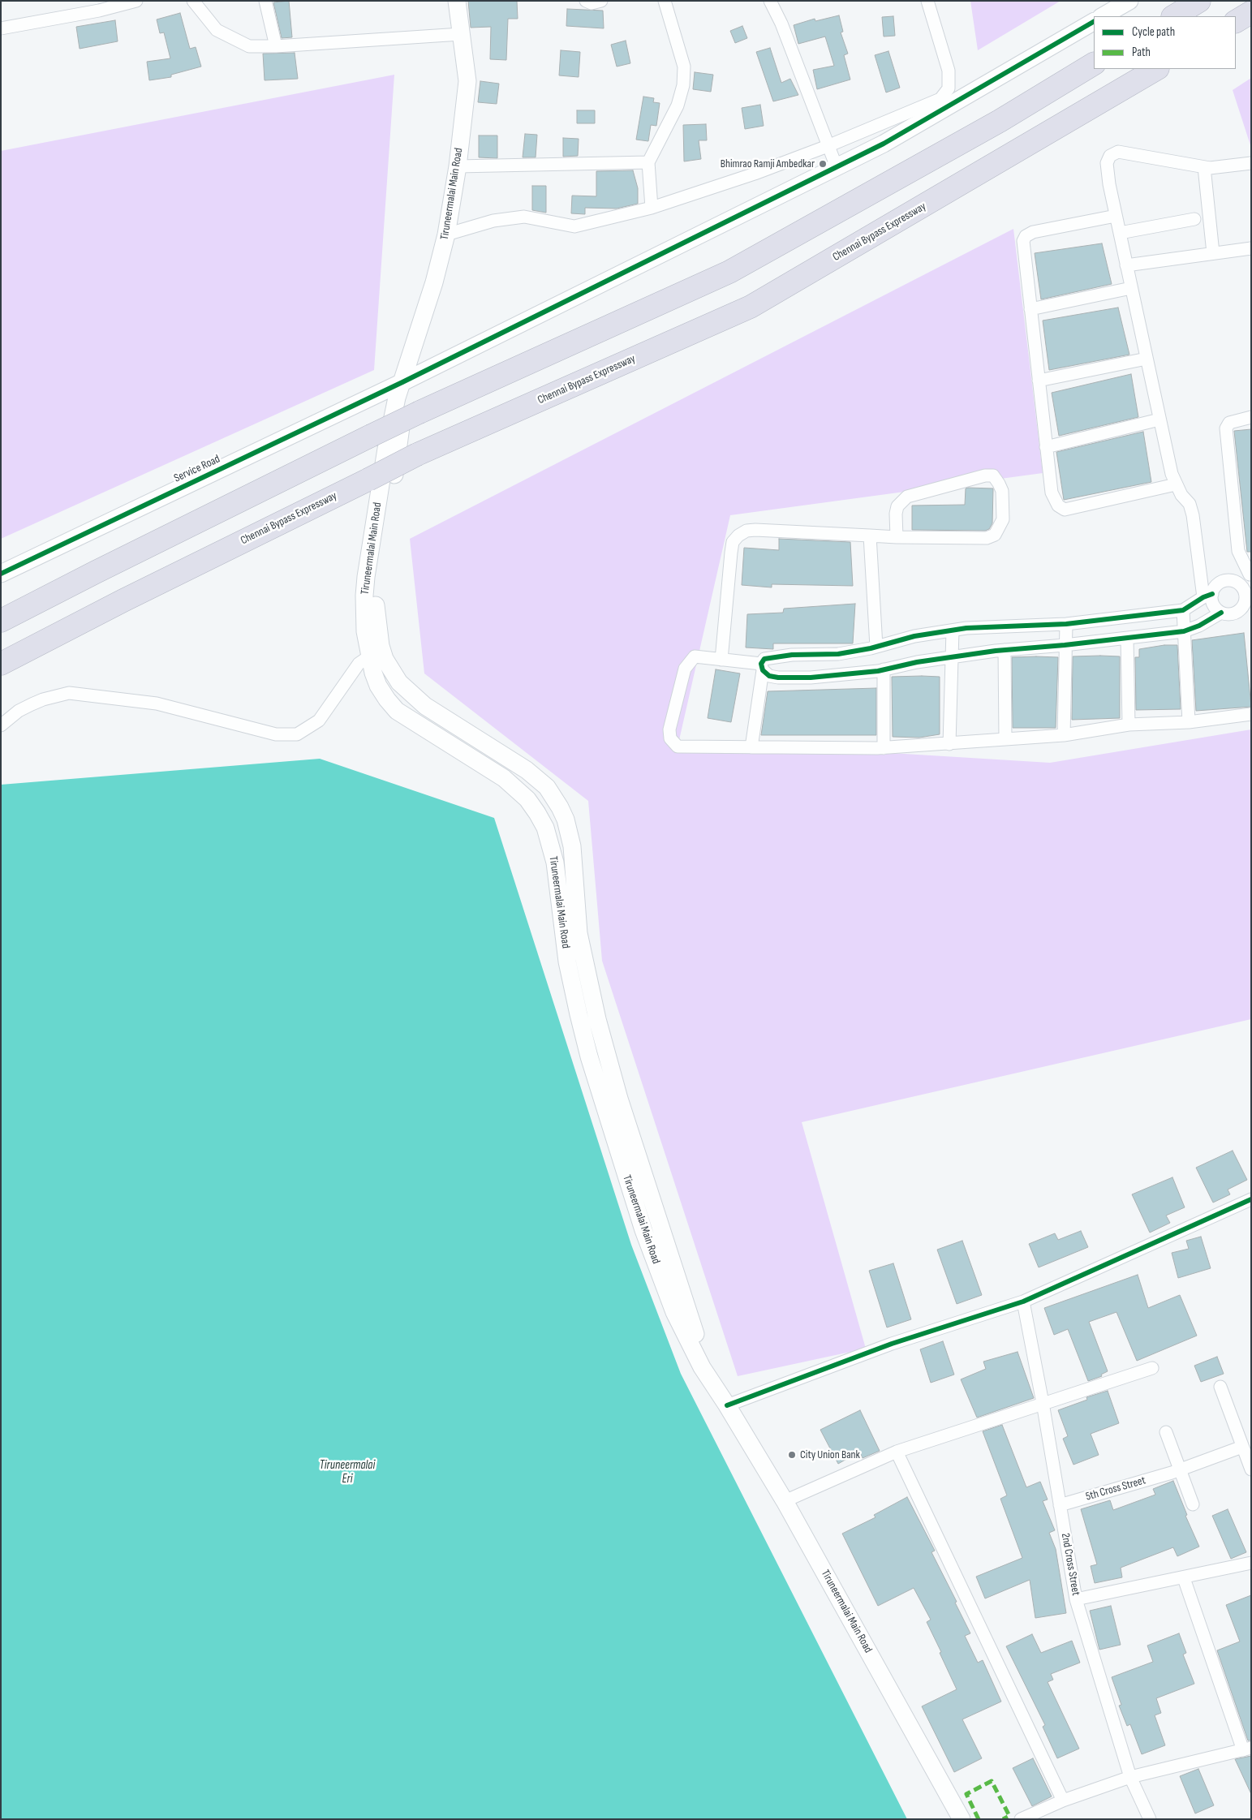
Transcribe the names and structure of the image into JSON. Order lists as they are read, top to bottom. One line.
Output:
{"streets":{"highway":["Chennai Bypass Expressway"],"main road":["Tiruneermalai Main Road","Service Road"],"street":["5th Cross Street","2nd Cross Street"]},"crossings":[["Tiruneermalai Main Road","Service Road"],["5th Cross Street","2nd Cross Street"]],"water":["Tiruneermalai Eri"],"places":["Bhimrao Ramji Ambedkar","City Union Bank"],"legend":["Cycle path","Path"]}
